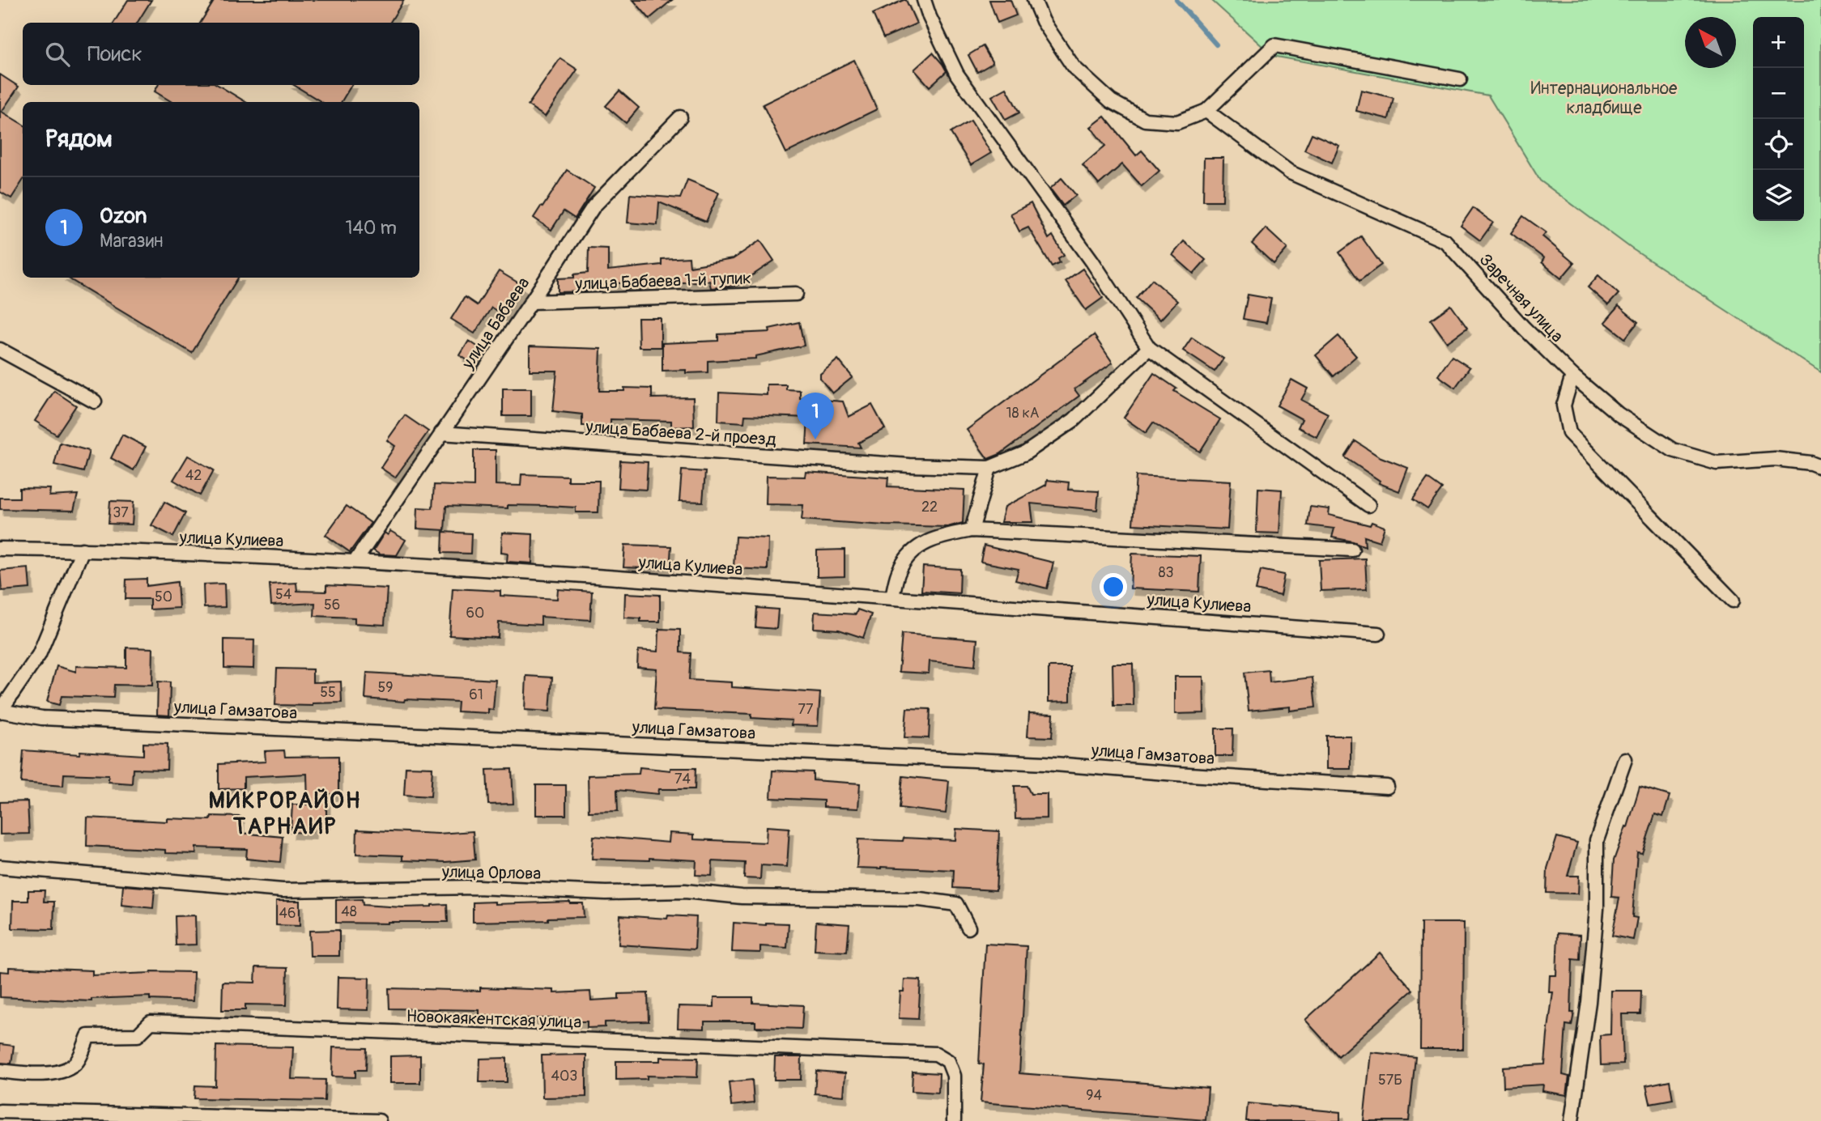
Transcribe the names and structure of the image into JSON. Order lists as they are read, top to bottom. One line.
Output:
{"streets":{"street":["улица Бабаева 1-й тупик","Заречная улица","улица Бабаева","улица Бабаева 2-й проезд","улица Кулиева","улица Гамзатова","улица Орлова","Новокаякентская улица"]},"crossings":[["улица Бабаева 1-й тупик","улица Бабаева"],["улица Бабаева","улица Бабаева 2-й проезд"],["улица Бабаева","улица Кулиева"]],"districts":["МИКРОРАЙОН ТАРНАИР"],"parks":["Интернациональное кладбище"],"house_numbers":["18 кА","42","22","37","83","54","50","56","60","59","55","61","77","74","48","46","403","57Б","94"],"north":"top left","page":{"map_buttons":["+","−"],"search":"Поиск","heading":"Рядом","list":[{"mark":"1","name":"Ozon","note":"Магазин","value":"140 m"}],"pins":"1"}}
